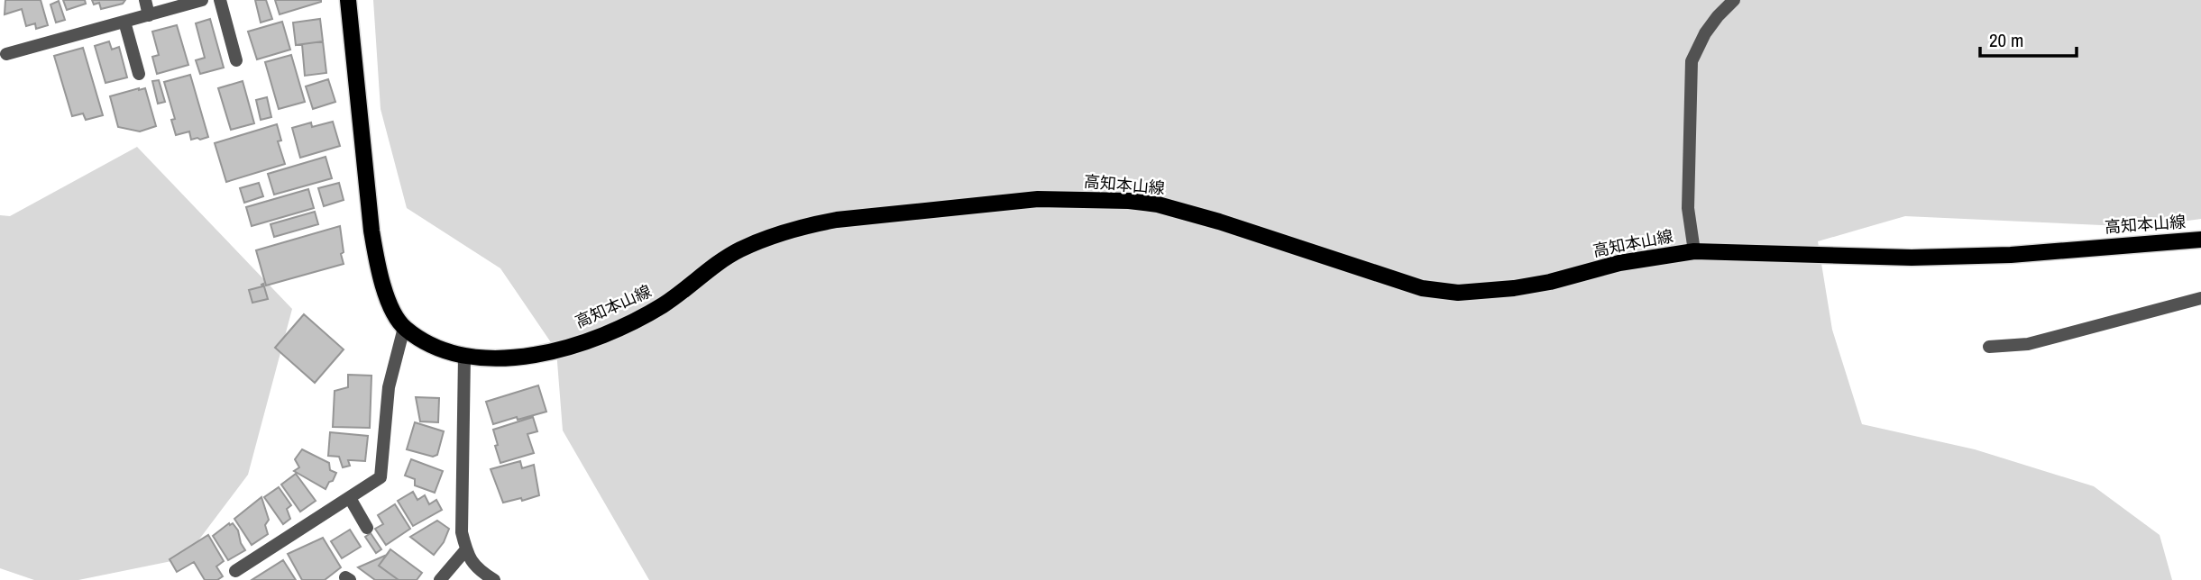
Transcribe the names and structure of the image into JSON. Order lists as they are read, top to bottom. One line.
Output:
{"streets":{"main road":["高知本山線"]},"scale_bar":"20 m"}
